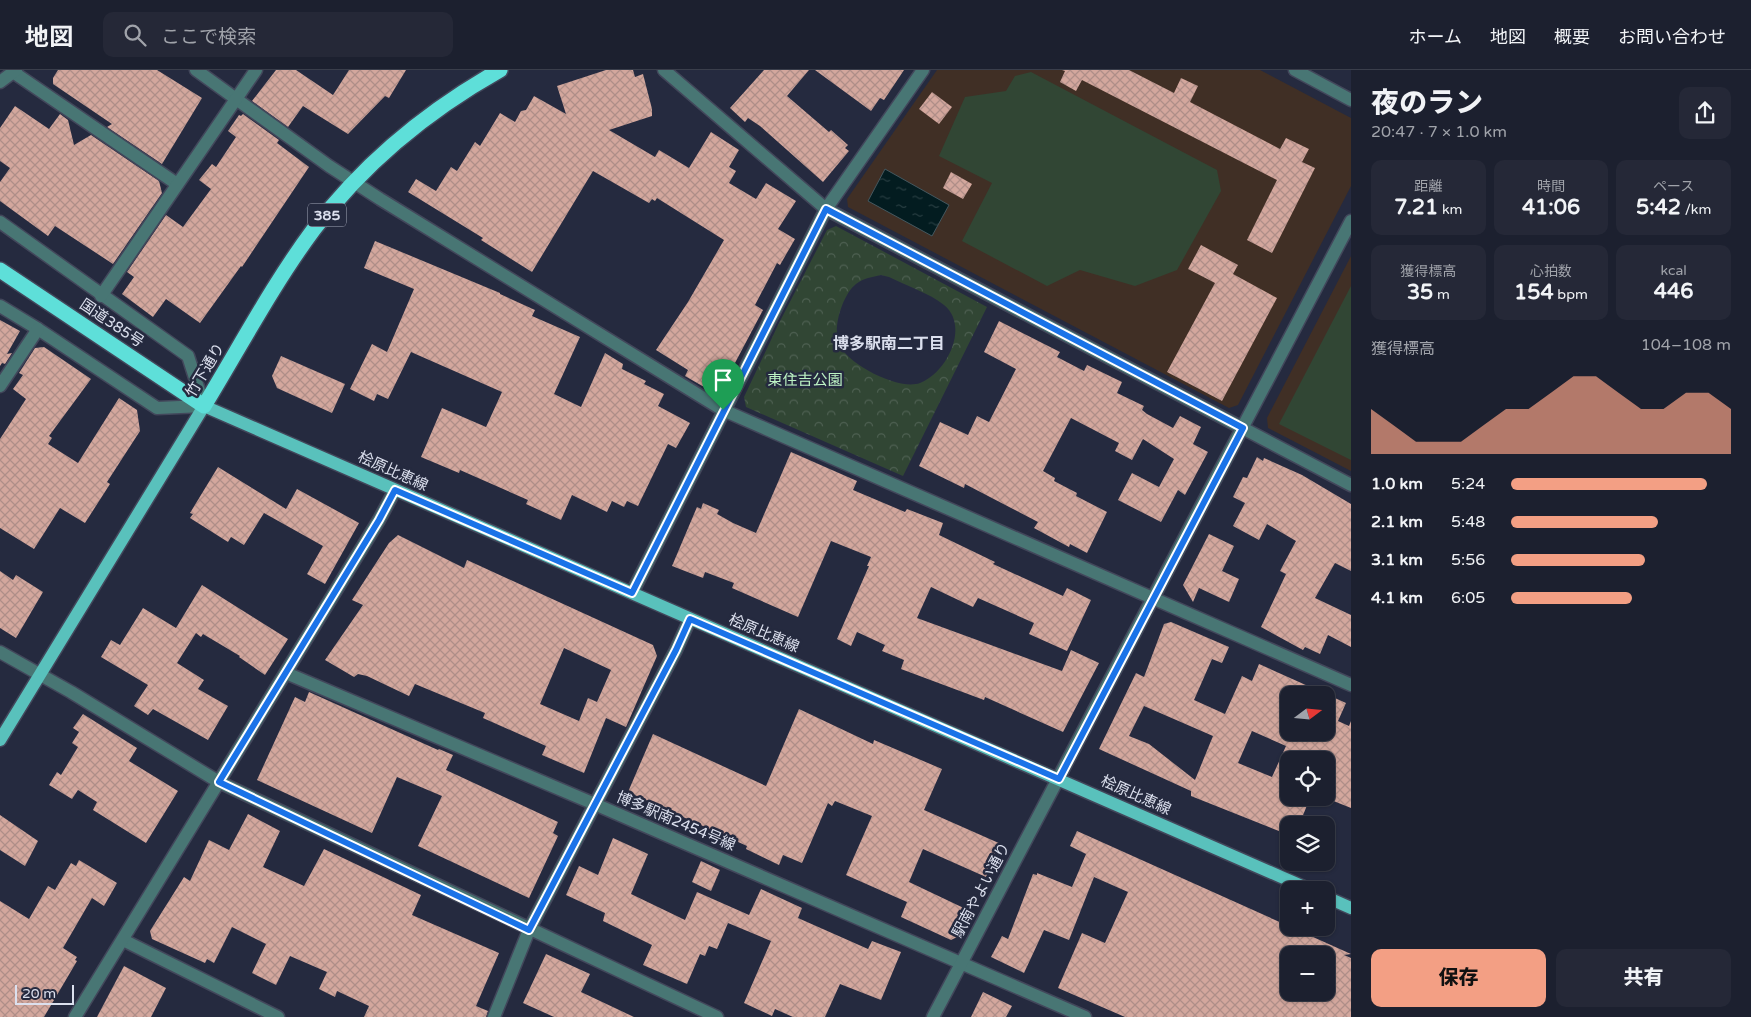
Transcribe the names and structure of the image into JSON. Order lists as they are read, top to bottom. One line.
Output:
{"streets":{"highway":["385","国道385号","竹下通り"],"main road":["桧原比恵線"],"street":["博多駅南2454号線","駅南やよい通り"]},"crossings":[["国道385号","竹下通り"],["国道385号","桧原比恵線"],["竹下通り","桧原比恵線"],["桧原比恵線","駅南やよい通り"],["博多駅南2454号線","駅南やよい通り"]],"districts":["博多駅南二丁目"],"parks":["東住吉公園"],"scale_bar":"20 m","north":"right","page":{"header":"地図","search":"ここで検索","nav":["ホーム","地図","概要","お問い合わせ"],"heading":["夜のラン","20:47 · 7 × 1.0 km"],"stats":[["距離","7.21 km"],["時間","41:06"],["ペース","5:42 /km"],["獲得標高","35 m"],["心拍数","154 bpm"],["kcal","446"]],"chart":["獲得標高","104–108 m"],"list":[{"name":"1.0 km","note":"5:24"},{"name":"2.1 km","note":"5:48"},{"name":"3.1 km","note":"5:56"},{"name":"4.1 km","note":"6:05"}],"map_buttons":["+","−"],"buttons":["保存","共有"],"scale":"20 m"}}
